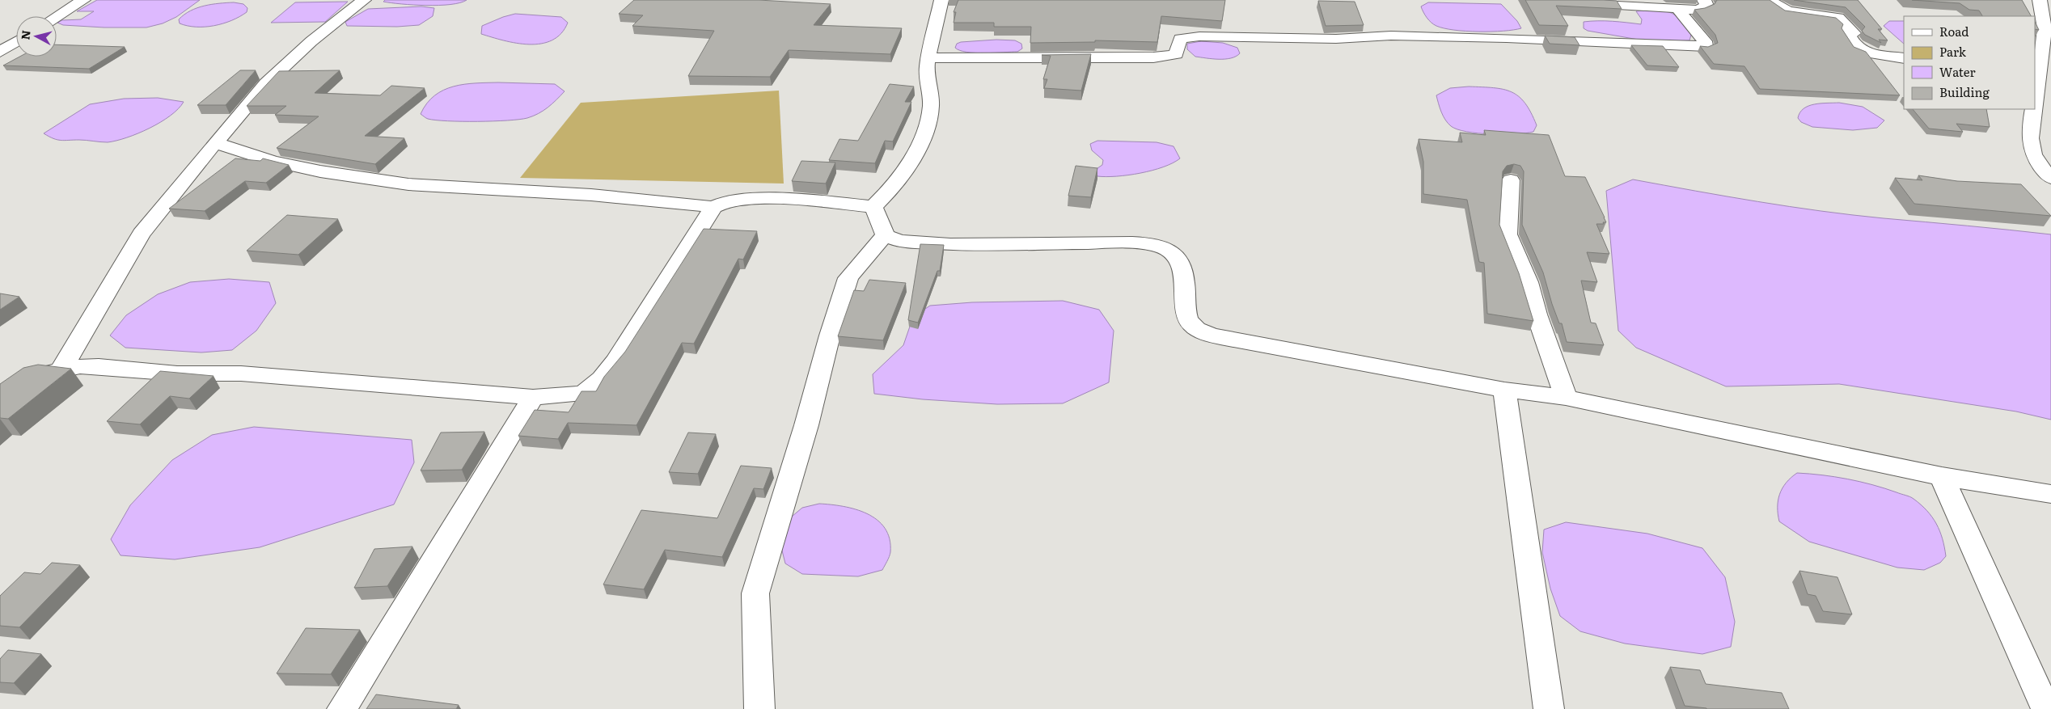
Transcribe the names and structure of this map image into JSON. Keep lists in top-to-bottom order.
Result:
{
  "legend": [
    "Road",
    "Park",
    "Water",
    "Building"
  ],
  "north": "left"
}
